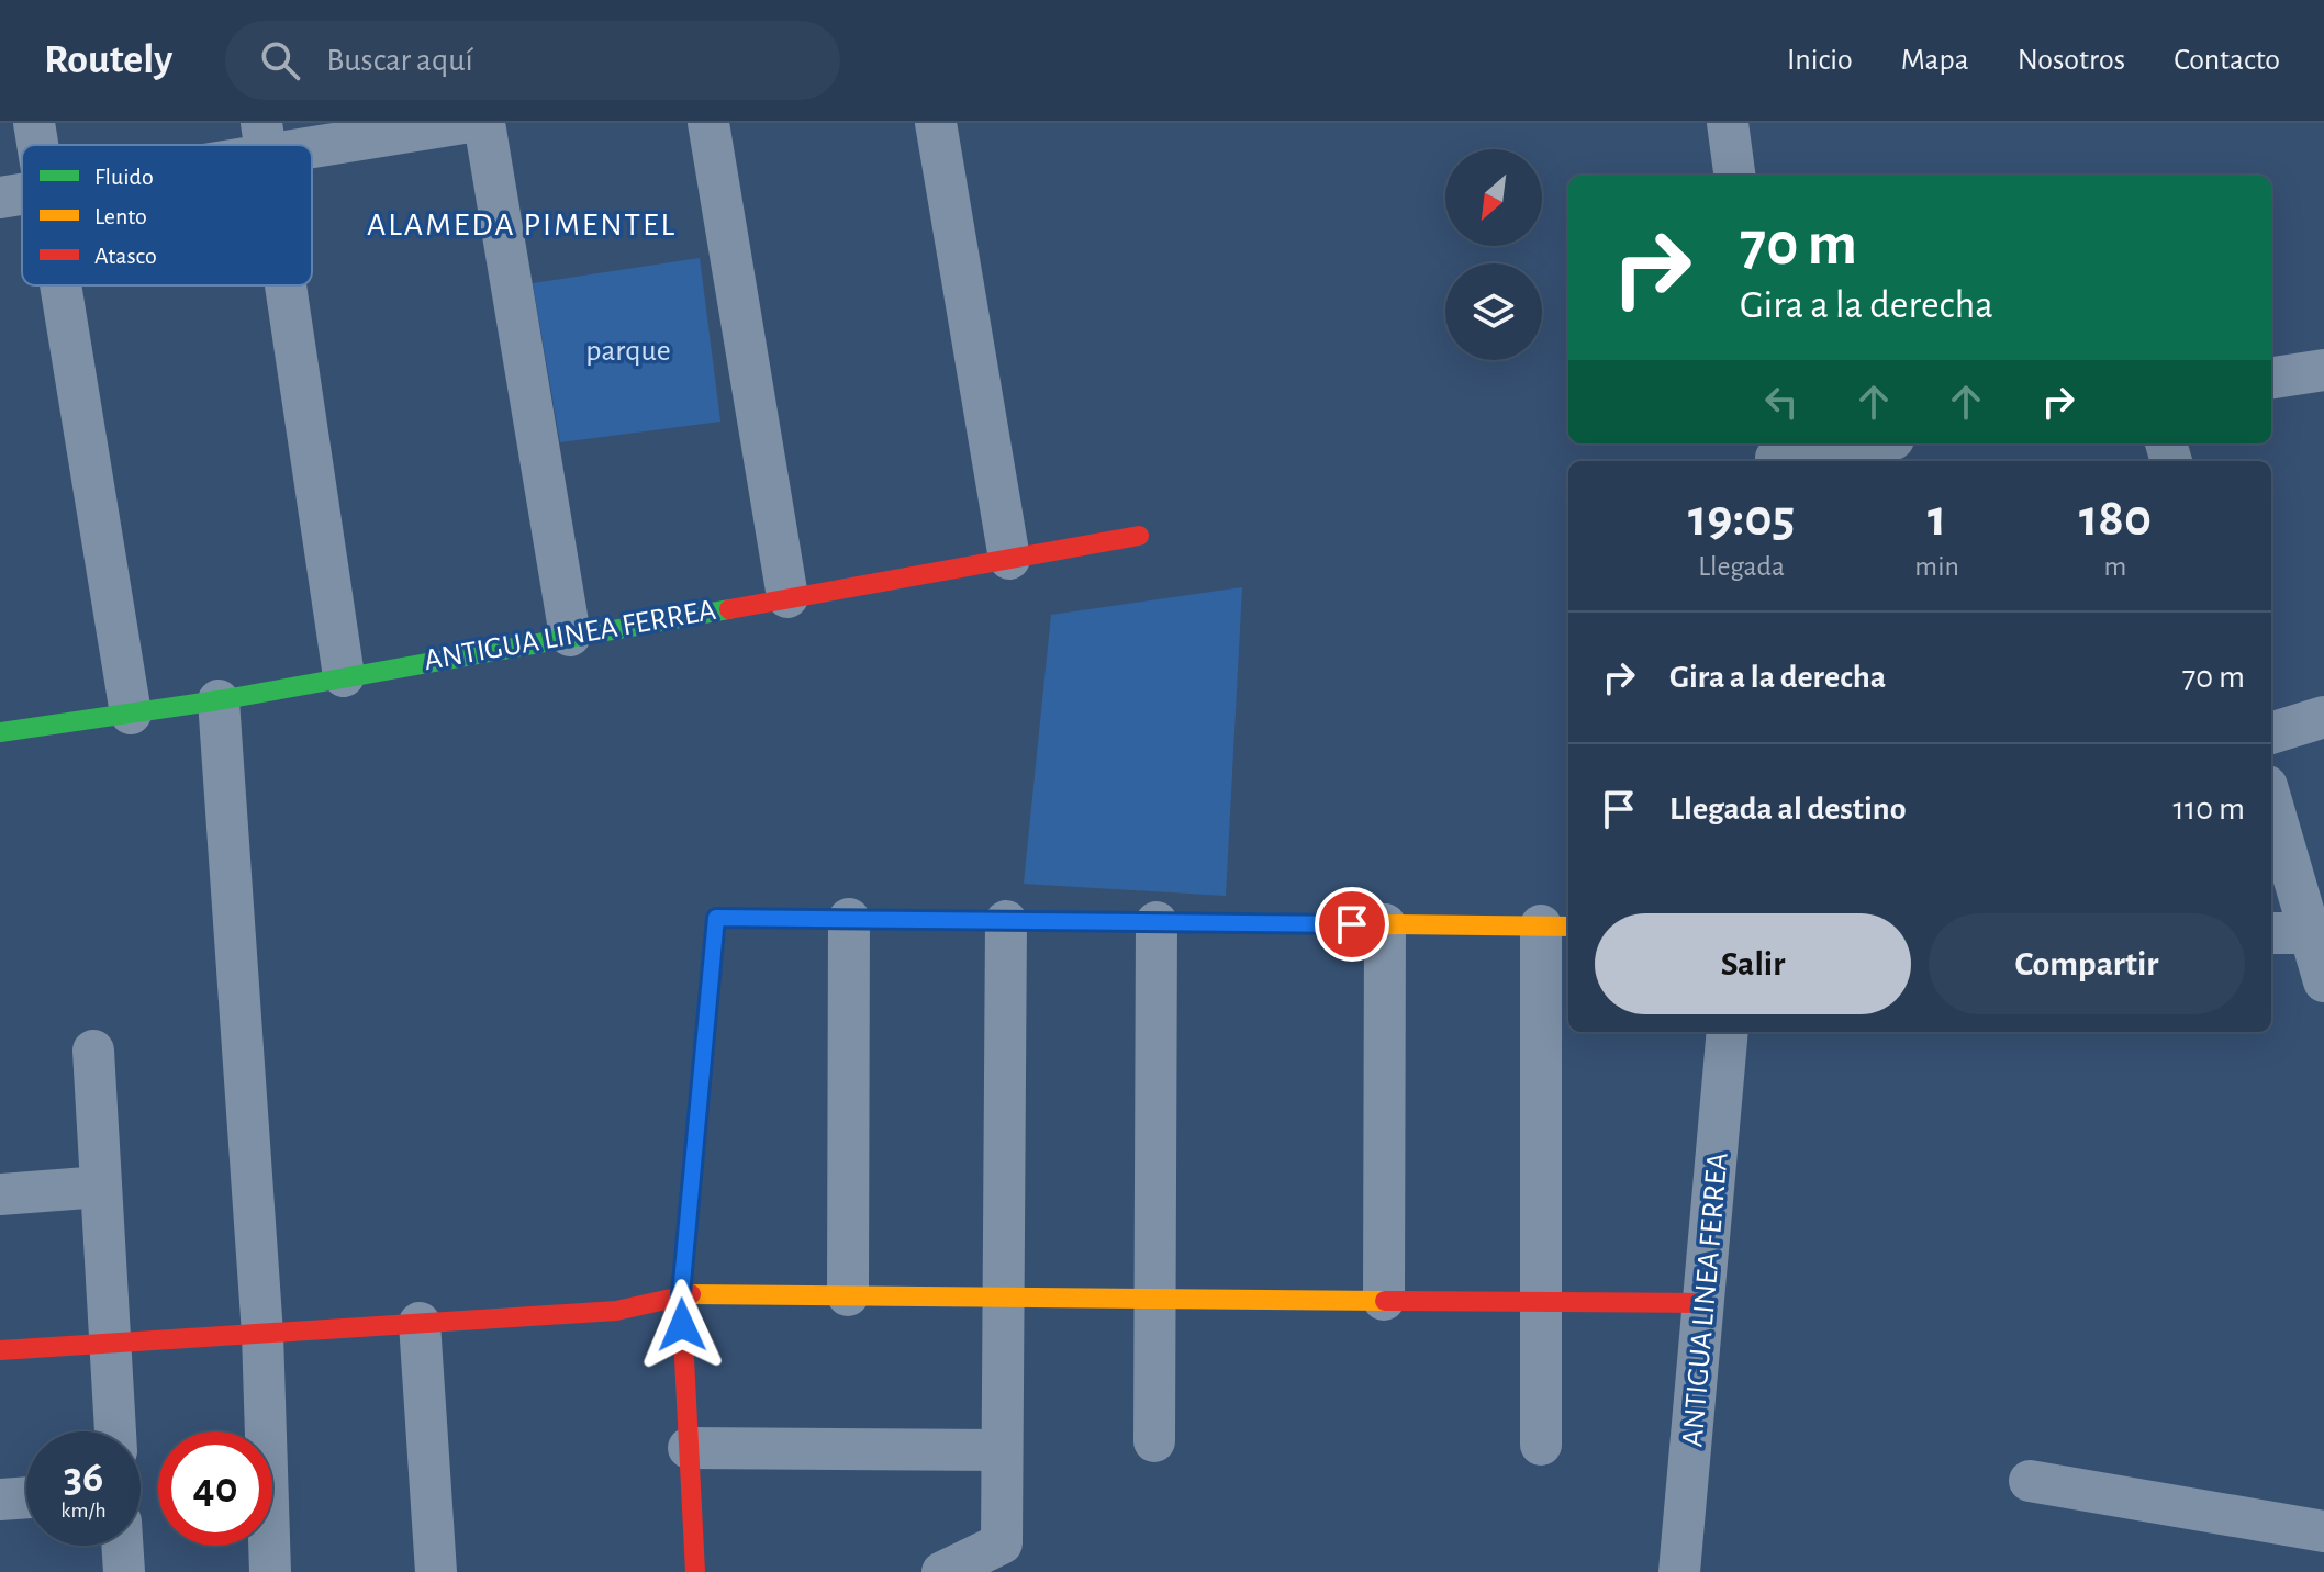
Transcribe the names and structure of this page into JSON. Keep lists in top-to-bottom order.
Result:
{
  "streets": {
    "street": ["ANTIGUA LINEA FERREA"]
  },
  "districts": ["ALAMEDA PIMENTEL"],
  "parks": ["parque"],
  "legend": ["Fluido", "Lento", "Atasco"],
  "north": "bottom left",
  "page": {
    "header": "Routely",
    "search": "Buscar aquí",
    "nav": [
      "Inicio",
      "Mapa",
      "Nosotros",
      "Contacto"
    ],
    "turn": ["70 m", "Gira a la derecha"],
    "eta": [
      "19:05",
      "Llegada",
      "1",
      "min",
      "180",
      "m"
    ],
    "list": [
      {
        "name": "Gira a la derecha",
        "value": "70 m"
      },
      {
        "name": "Llegada al destino",
        "value": "110 m"
      }
    ],
    "buttons": ["Salir", "Compartir"],
    "speed": "36 km/h",
    "limit": "40"
  }
}
